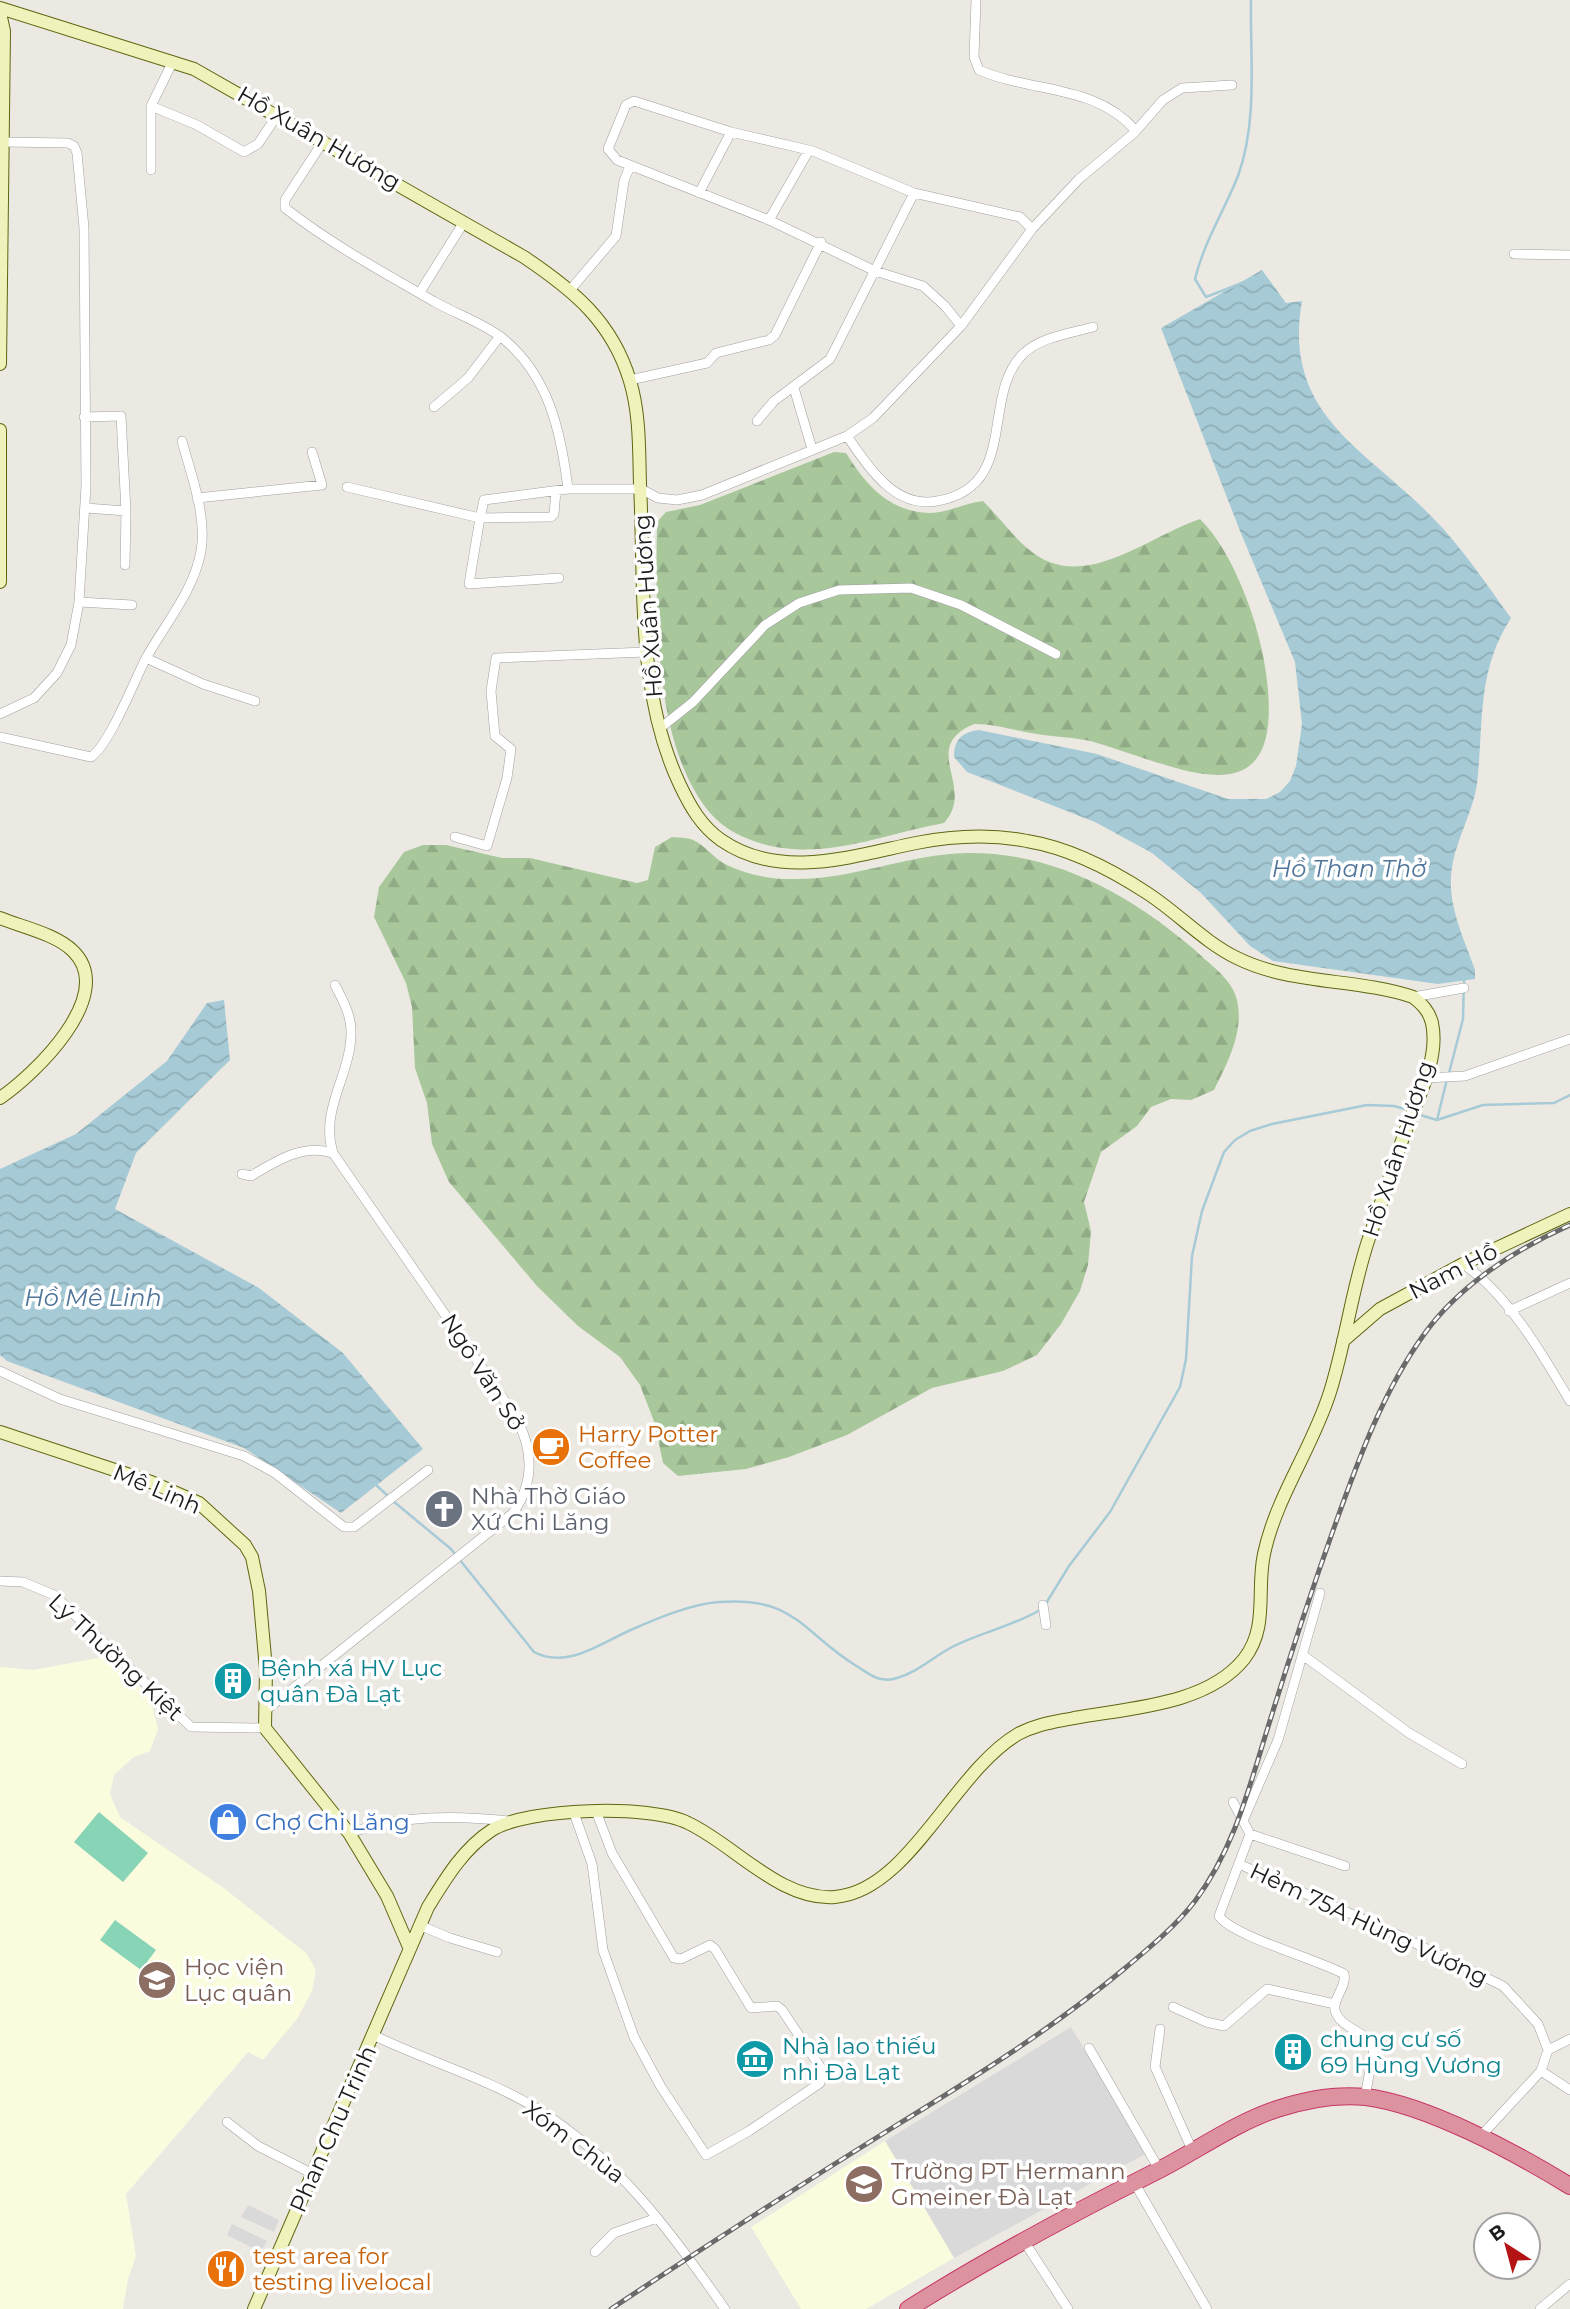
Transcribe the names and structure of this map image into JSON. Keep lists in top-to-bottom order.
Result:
{
  "streets": {
    "main road": [
      "Hồ Xuân Hương",
      "Nam Hồ",
      "Mê Linh",
      "Phan Chu Trinh"
    ],
    "street": [
      "Ngô Văn Sở",
      "Lý Thường Kiệt",
      "Hẻm 75A Hùng Vương",
      "Xóm Chùa"
    ]
  },
  "crossings": [
    ["Hồ Xuân Hương", "Nam Hồ"],
    ["Hồ Xuân Hương", "Phan Chu Trinh"],
    ["Ngô Văn Sở", "Mê Linh"],
    ["Mê Linh", "Lý Thường Kiệt"],
    ["Phan Chu Trinh", "Xóm Chùa"]
  ],
  "water": ["Hồ Than Thở", "Hồ Mê Linh"],
  "places": {
    "cafe": ["Harry Potter Coffee"],
    "church": ["Nhà Thờ Giáo Xứ Chi Lăng"],
    "building": ["Bệnh xá HV Lục quân Đà Lạt", "chung cư số 69 Hùng Vương"],
    "shop": ["Chợ Chi Lăng"],
    "school or university": ["Học viện Lục quân", "Trường PT Hermann Gmeiner Đà Lạt"],
    "museum": ["Nhà lao thiếu nhi Đà Lạt"],
    "restaurant": ["test area for testing livelocal"]
  },
  "north": "top left"
}
